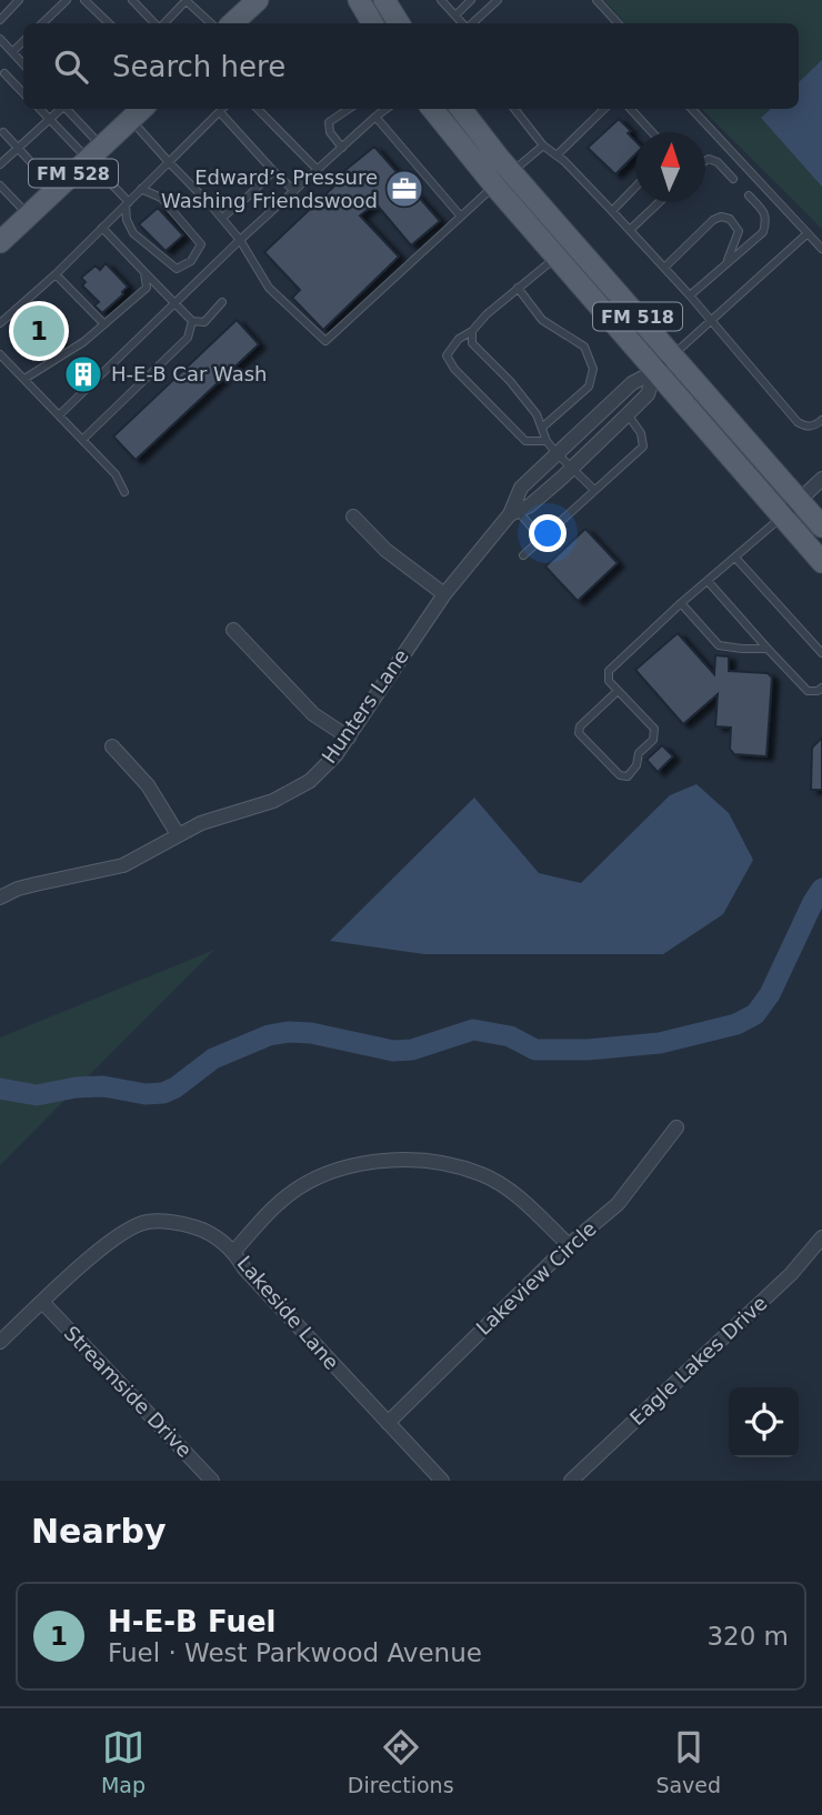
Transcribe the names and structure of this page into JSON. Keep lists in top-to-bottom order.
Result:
{
  "streets": {
    "main road": ["FM 528", "FM 518"],
    "street": [
      "Hunters Lane",
      "Lakeview Circle",
      "Lakeside Lane",
      "Eagle Lakes Drive",
      "Streamside Drive"
    ]
  },
  "crossings": [
    ["FM 518", "Hunters Lane"],
    ["Lakeview Circle", "Lakeside Lane"],
    ["Lakeside Lane", "Streamside Drive"]
  ],
  "places": {
    "office": ["Edward’s Pressure Washing Friendswood"],
    "building": ["H-E-B Car Wash"]
  },
  "north": "top",
  "page": {
    "search": "Search here",
    "pins": "1",
    "heading": "Nearby",
    "list": [
      {
        "mark": "1",
        "name": "H-E-B Fuel",
        "note": "Fuel · West Parkwood Avenue",
        "value": "320 m"
      }
    ],
    "nav": ["Map", "Directions", "Saved"]
  }
}
